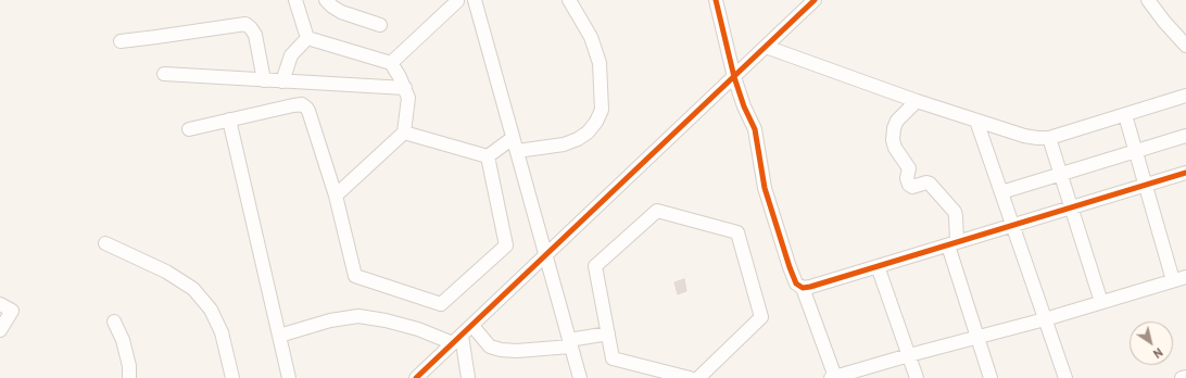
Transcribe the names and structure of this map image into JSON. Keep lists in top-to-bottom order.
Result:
{
  "north": "bottom right"
}
